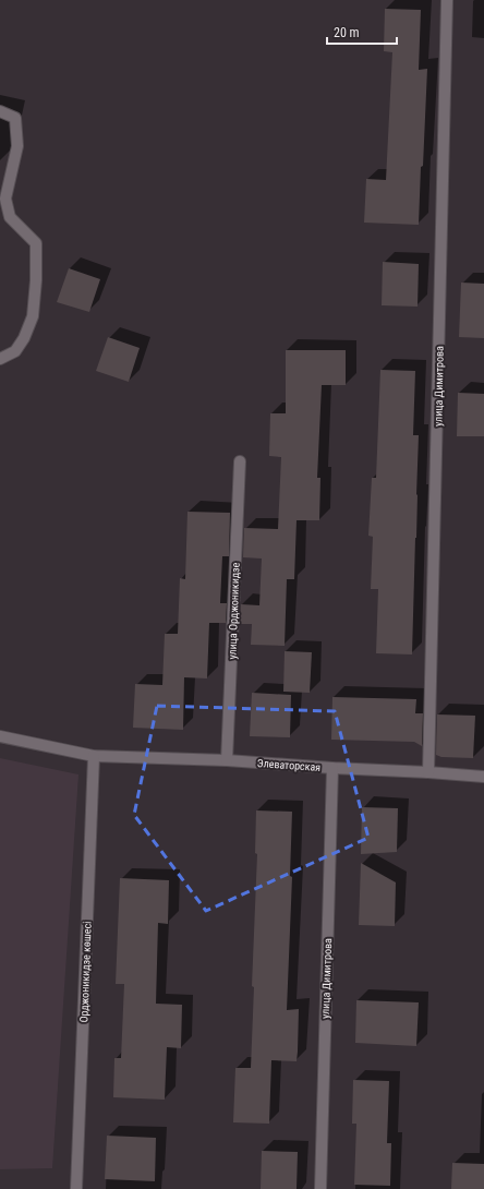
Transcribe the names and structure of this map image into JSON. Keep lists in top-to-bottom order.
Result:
{
  "streets": {
    "street": [
      "улица Димитрова",
      "улица Орджоникидзе",
      "Элеваторская",
      "Орджоникидзе көшесі"
    ]
  },
  "crossings": [
    ["улица Димитрова", "Элеваторская"],
    ["улица Орджоникидзе", "Элеваторская"],
    ["Элеваторская", "Орджоникидзе көшесі"]
  ],
  "scale_bar": "20 m"
}
